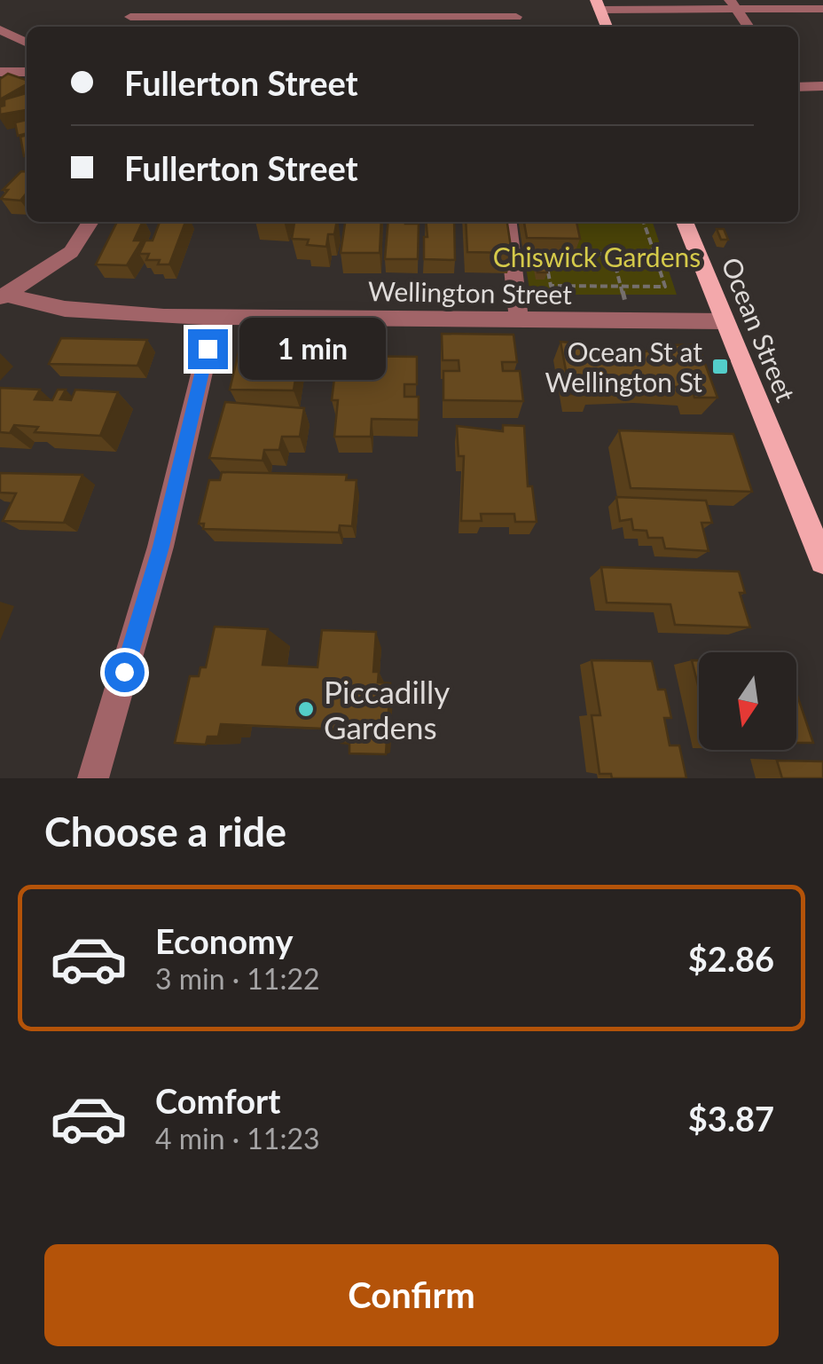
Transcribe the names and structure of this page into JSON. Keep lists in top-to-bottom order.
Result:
{
  "streets": {
    "main road": ["Ocean Street"],
    "street": ["Wellington Street"]
  },
  "crossings": [
    ["Wellington Street", "Ocean Street"]
  ],
  "parks": ["Chiswick Gardens"],
  "places": {
    "transit": ["Ocean St at Wellington St"],
    "other": ["Piccadilly Gardens"]
  },
  "north": "bottom",
  "page": {
    "banner": ["Fullerton Street", "Fullerton Street"],
    "bubble": "1 min",
    "heading": "Choose a ride",
    "list": [
      {
        "name": "Economy",
        "note": "3 min · 11:22",
        "value": "$2.86"
      },
      {
        "name": "Comfort",
        "note": "4 min · 11:23",
        "value": "$3.87"
      }
    ],
    "buttons": "Confirm"
  }
}
